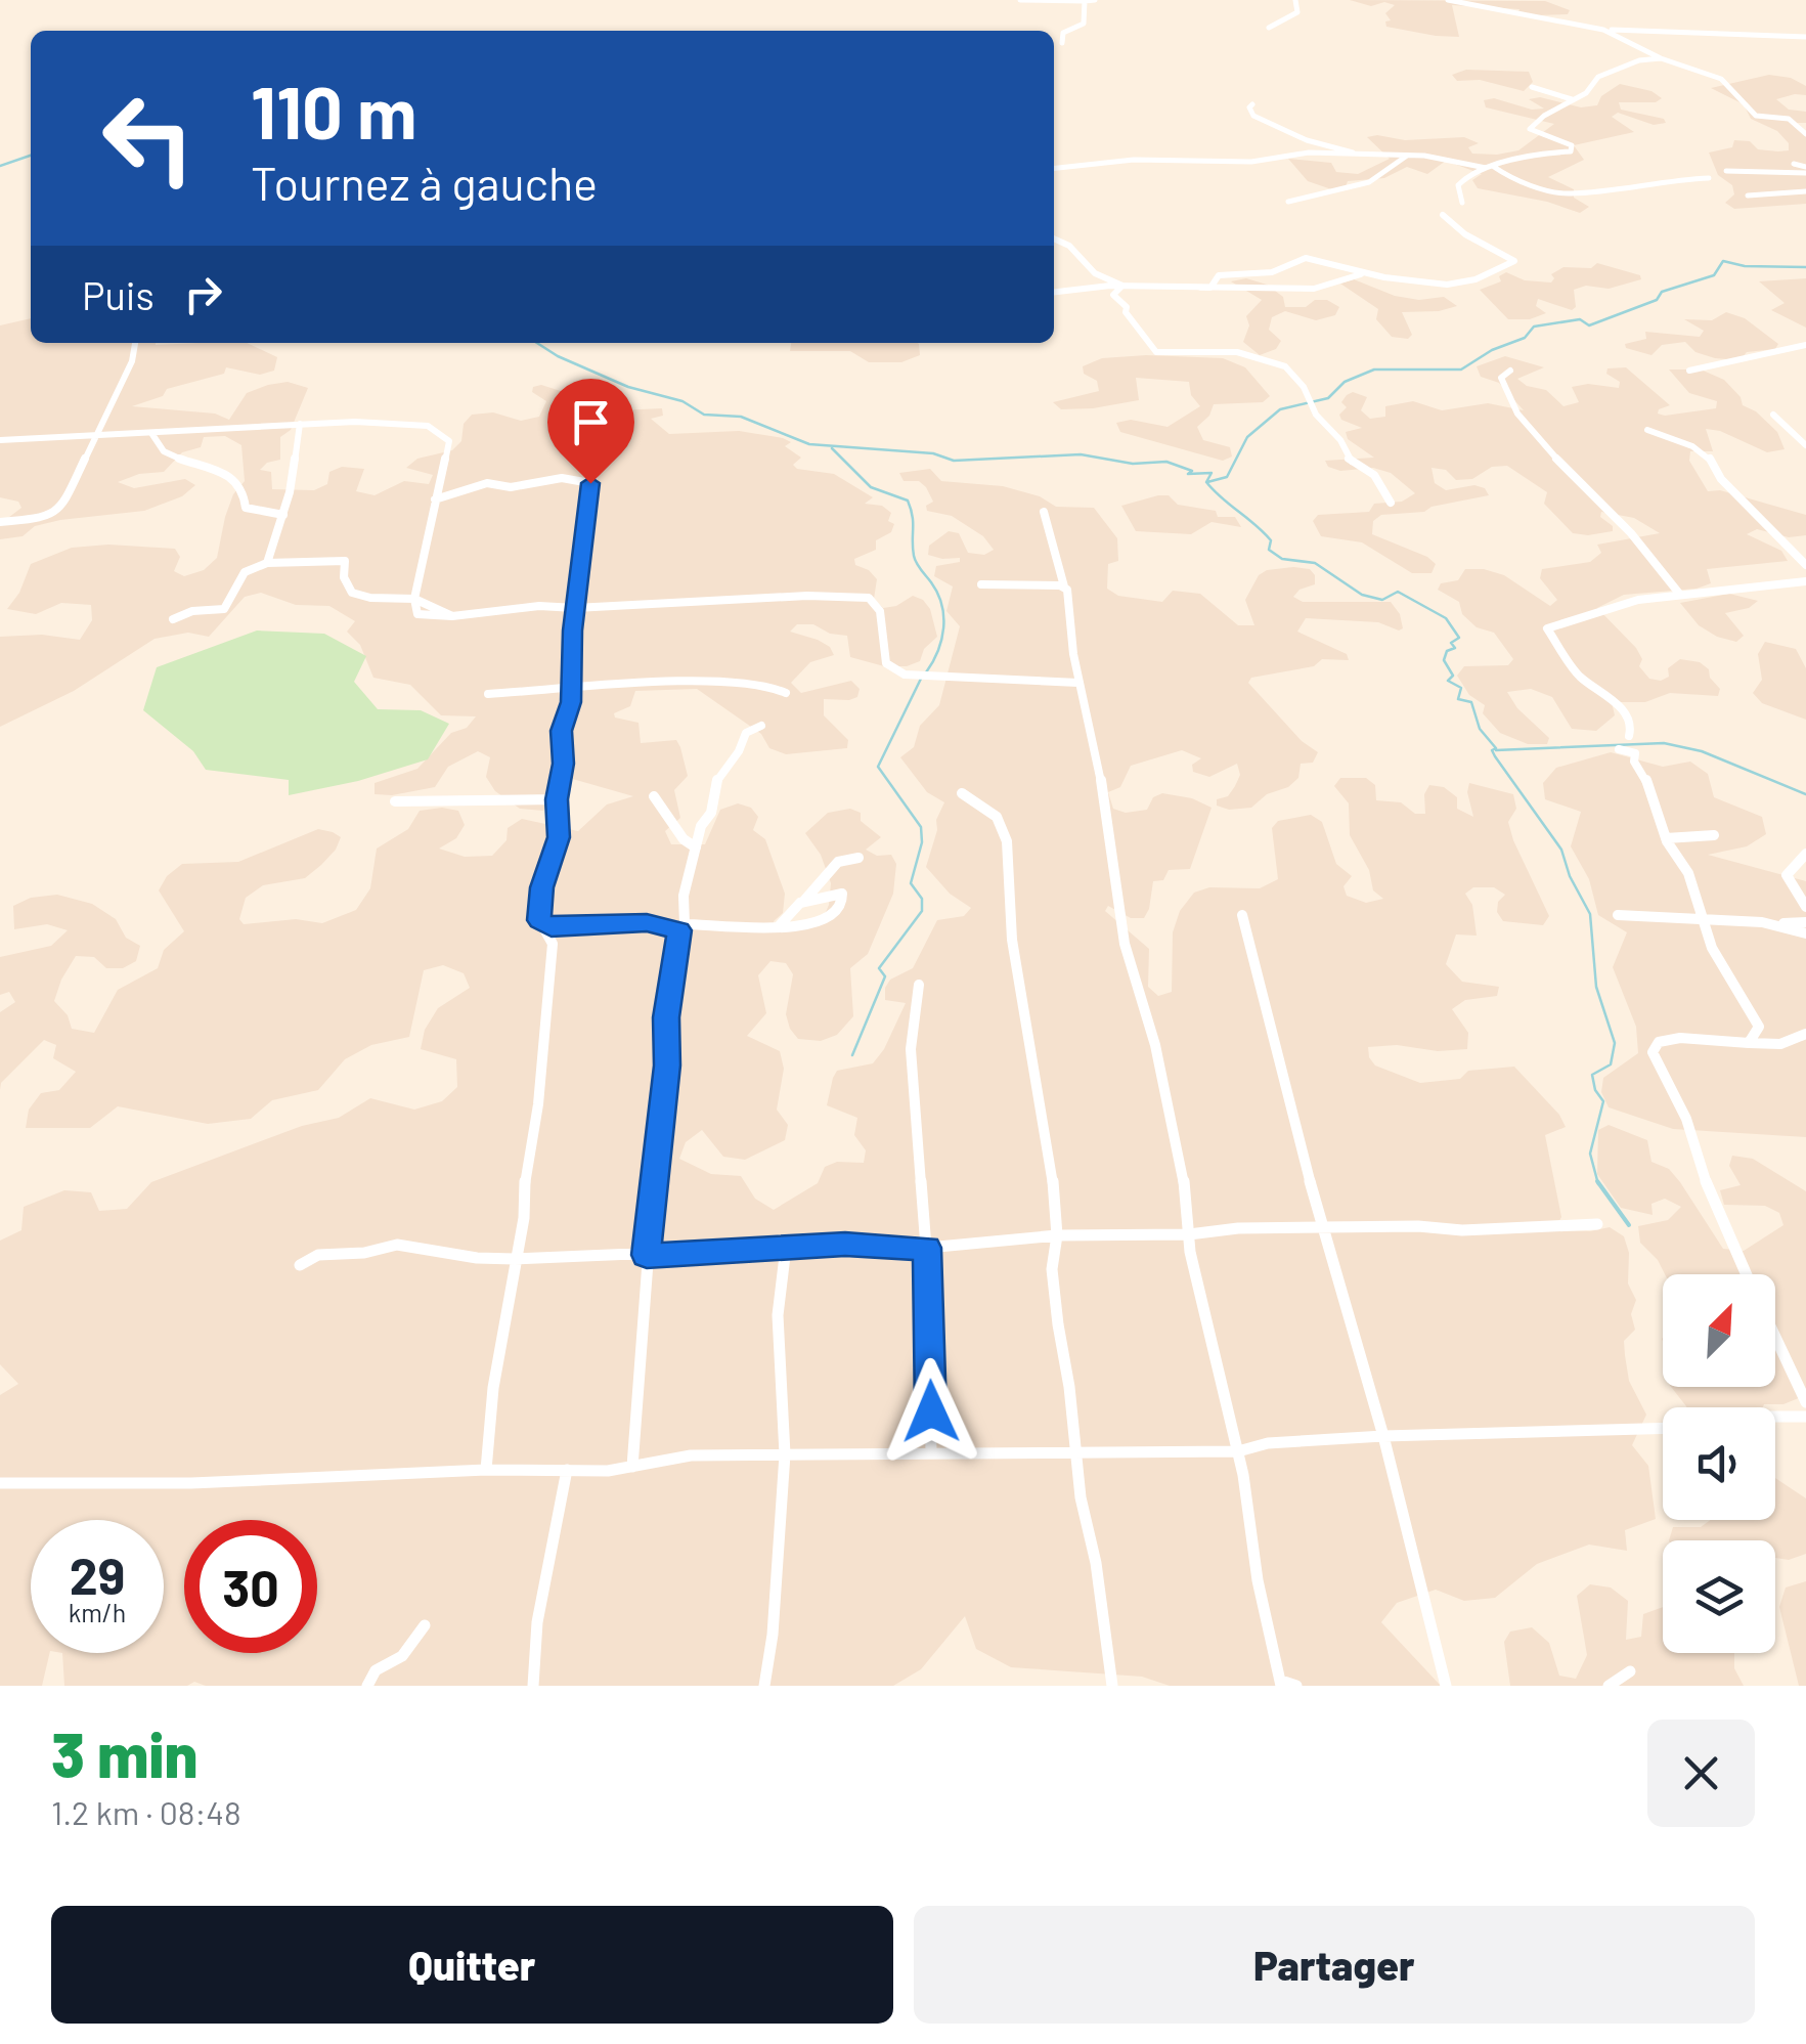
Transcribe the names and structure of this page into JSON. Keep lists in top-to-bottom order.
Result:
{
  "north": "top right",
  "page": {
    "turn": ["110 m", "Tournez à gauche"],
    "then": "Puis",
    "speed": "29 km/h",
    "limit": "30",
    "heading": ["3 min", "1.2 km · 08:48"],
    "buttons": ["Quitter", "Partager"]
  }
}
